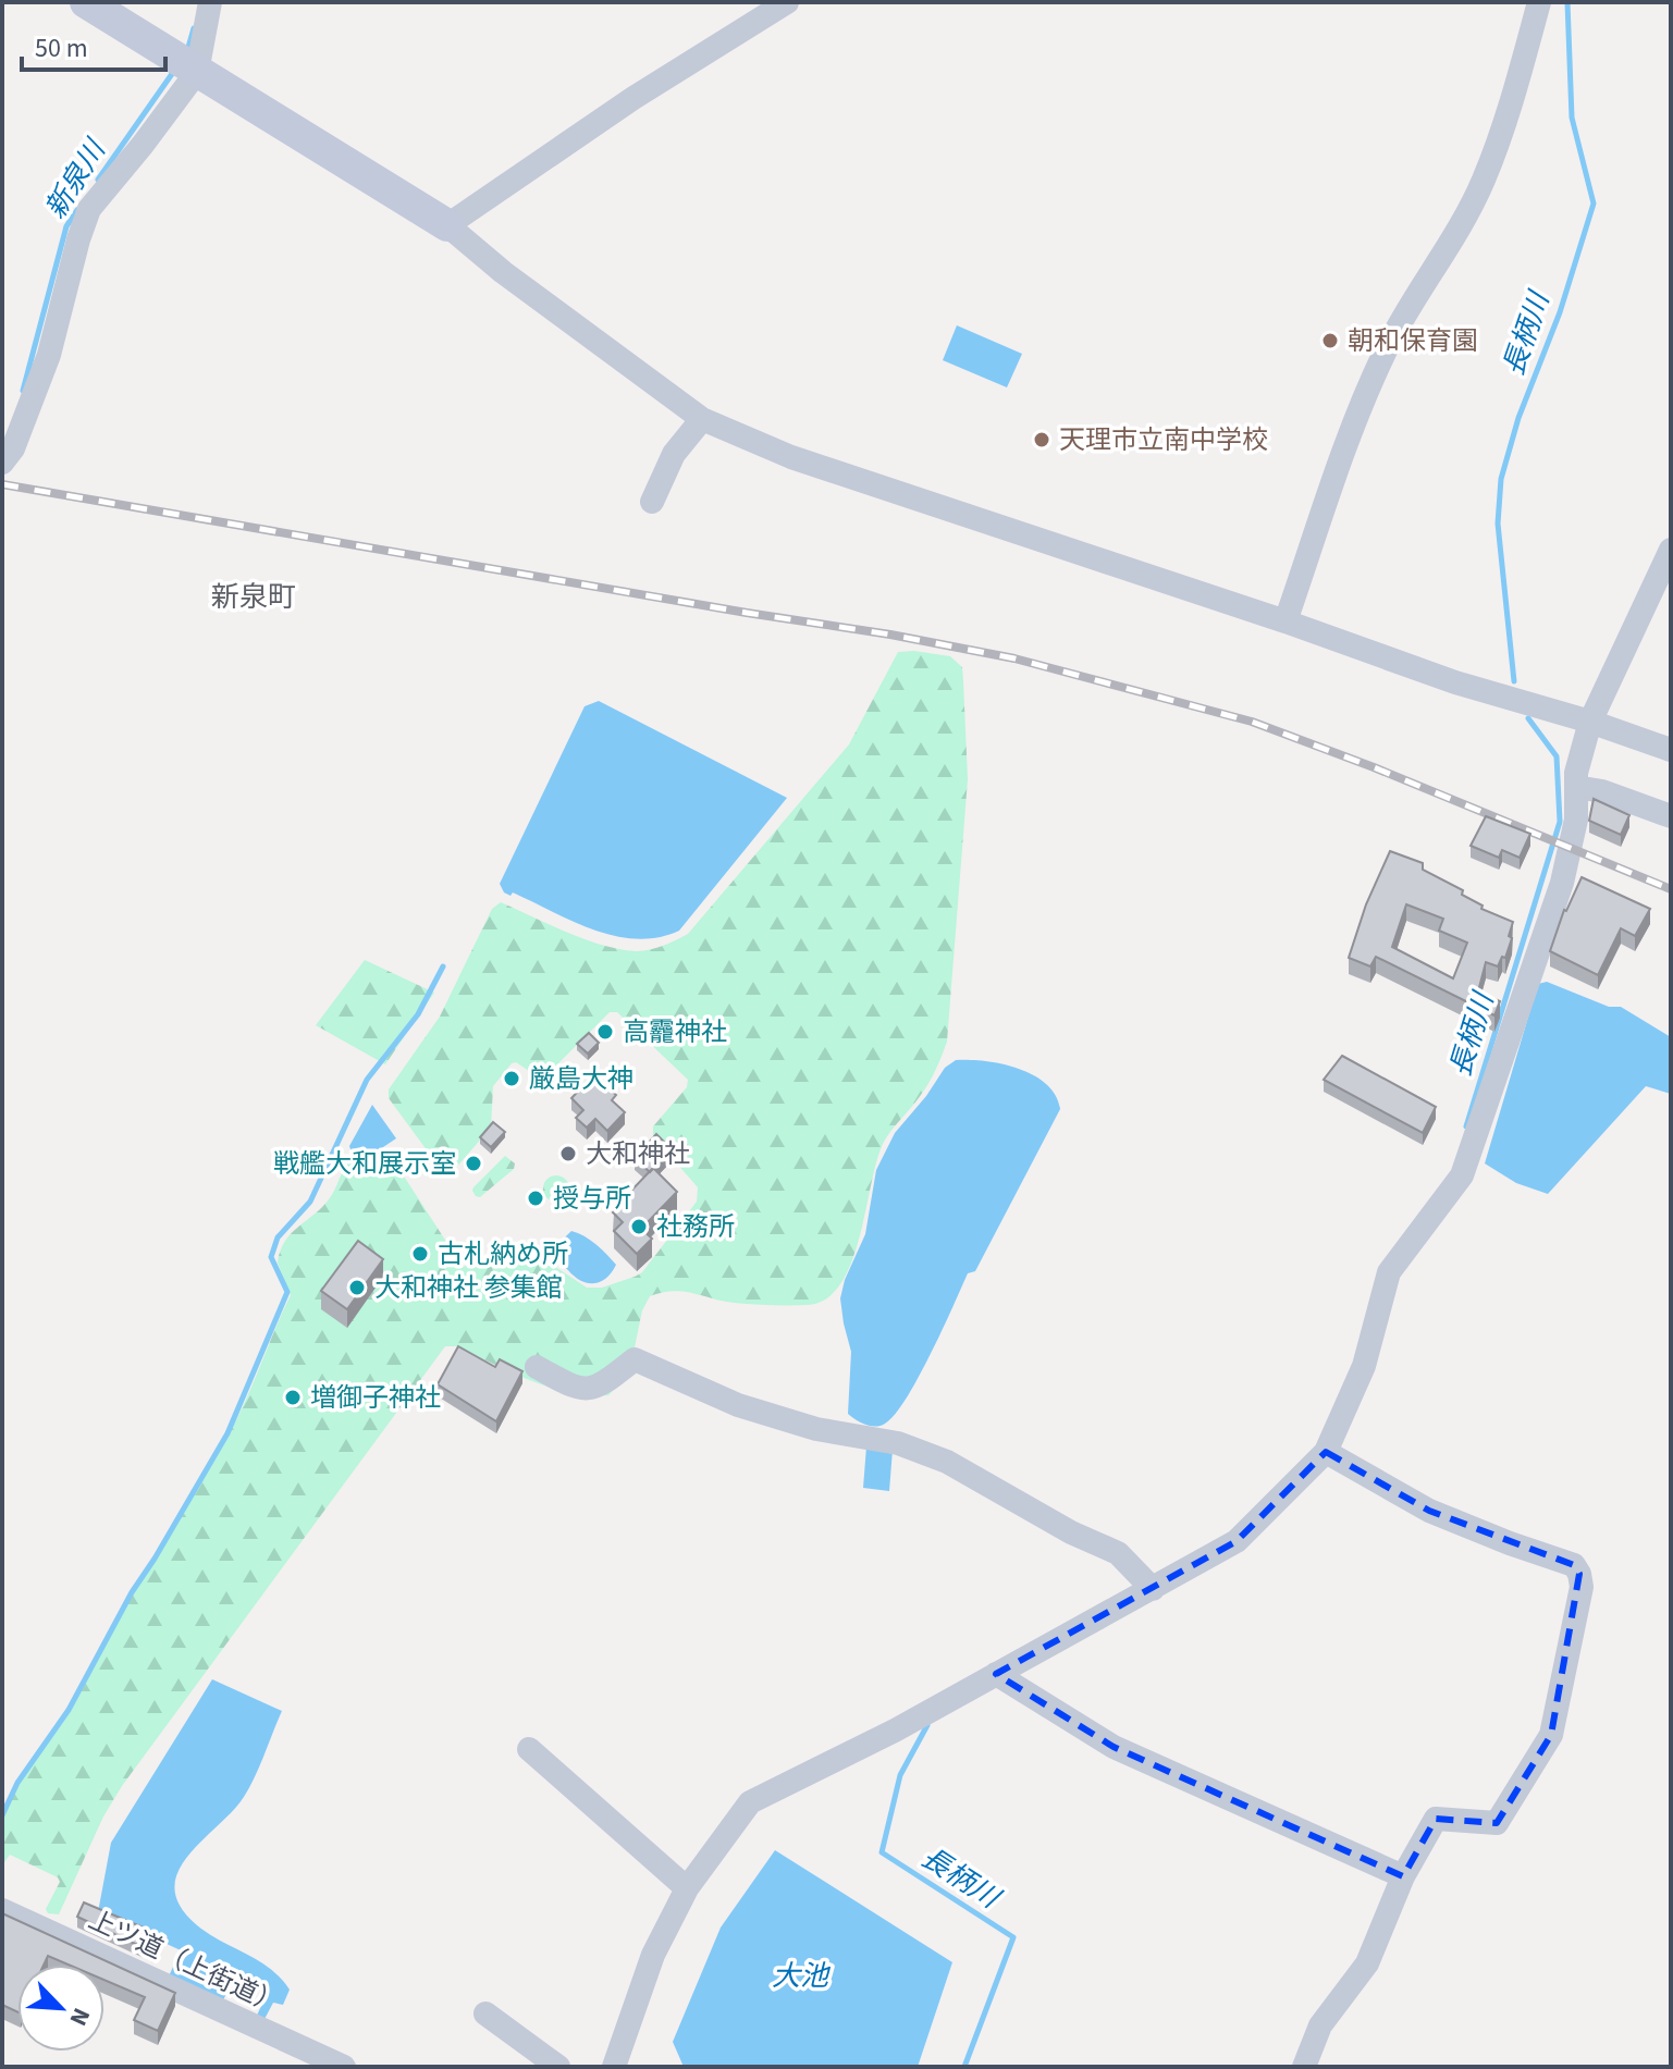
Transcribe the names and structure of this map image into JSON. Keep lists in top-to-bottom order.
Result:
{
  "streets": {
    "street": ["上ツ道（上街道）"]
  },
  "districts": ["新泉町"],
  "water": ["新泉川", "長柄川", "大池"],
  "places": [
    "朝和保育園",
    "天理市立南中学校",
    "高龗神社",
    "厳島大神",
    "大和神社",
    "戦艦大和展示室",
    "授与所",
    "社務所",
    "古札納め所",
    "大和神社 参集館",
    "増御子神社"
  ],
  "scale_bar": "50 m",
  "north": "bottom right"
}
